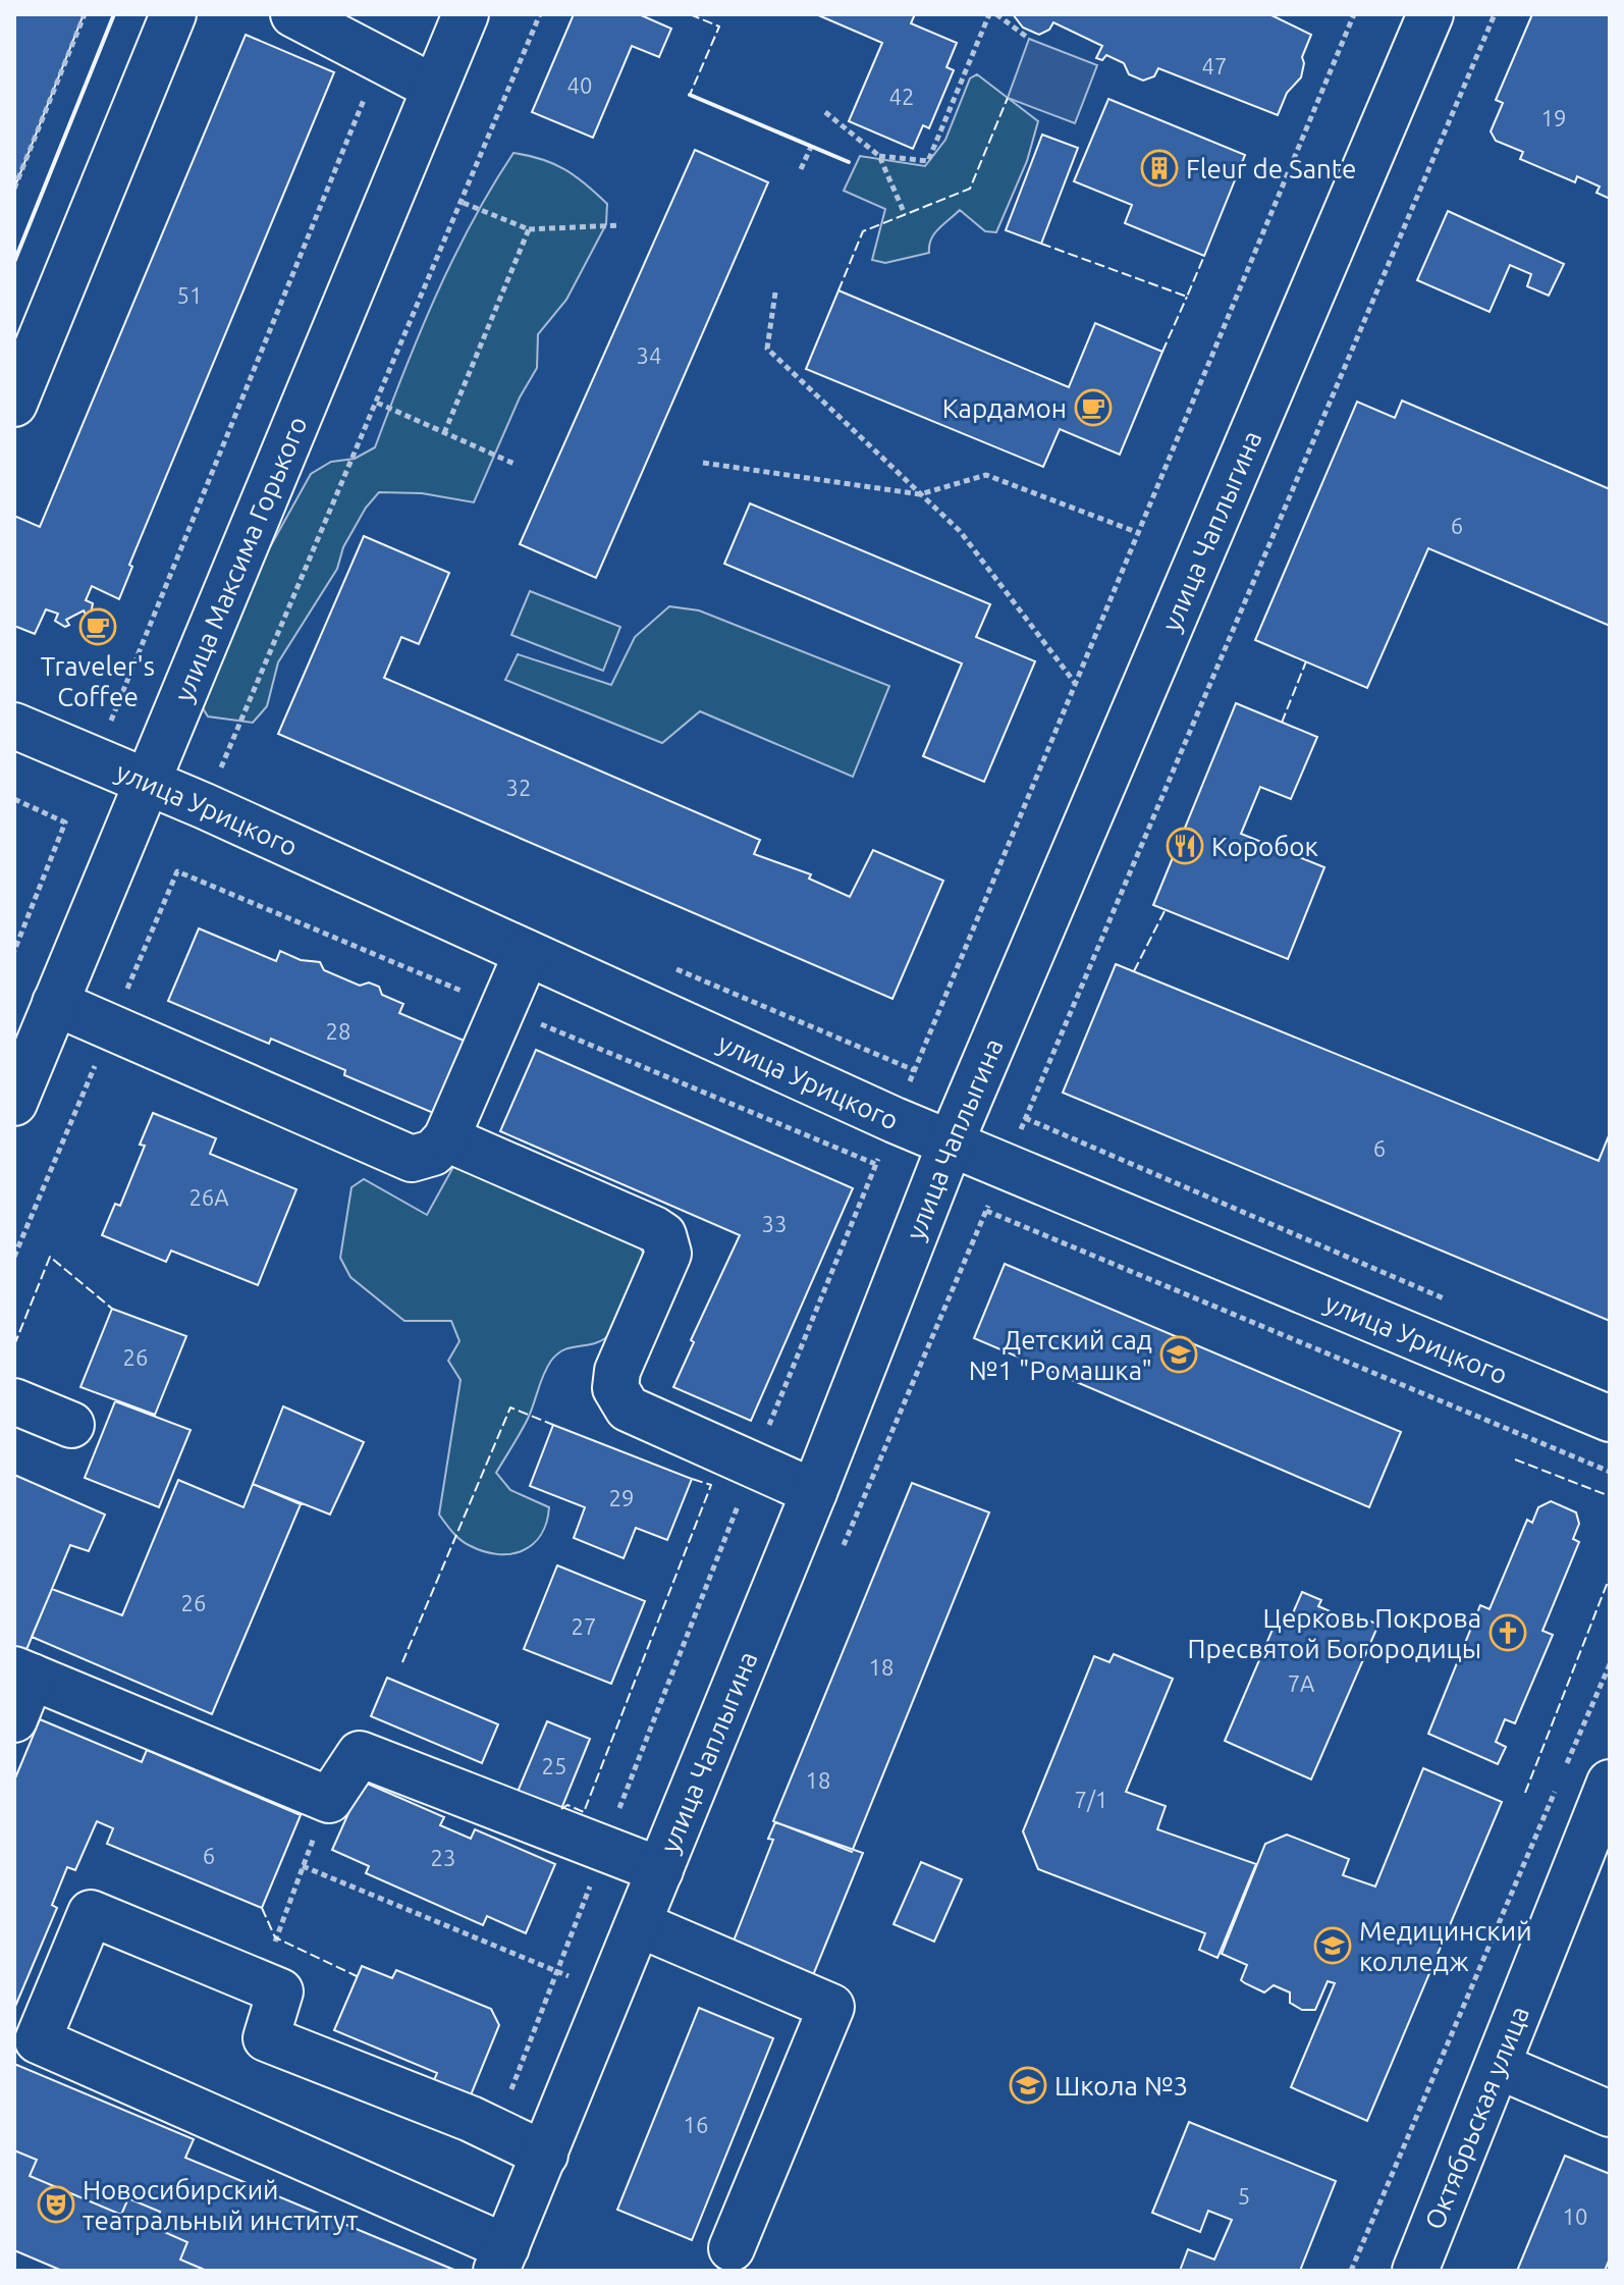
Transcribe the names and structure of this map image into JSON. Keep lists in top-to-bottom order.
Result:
{
  "streets": {
    "street": [
      "улица Чаплыгина",
      "улица Максима Горького",
      "улица Урицкого",
      "Октябрьская улица"
    ]
  },
  "crossings": [
    ["улица Чаплыгина", "улица Урицкого"],
    ["улица Максима Горького", "улица Урицкого"]
  ],
  "places": {
    "building": ["Fleur de Sante"],
    "cafe": ["Кардамон", "Traveler's Coffee"],
    "restaurant": ["Коробок"],
    "school or university": ["Детский сад №1 \"Ромашка\"", "Медицинский колледж", "Школа №3"],
    "church": ["Церковь Покрова Пресвятой Богородицы"],
    "theatre": ["Новосибирский театральный институт"]
  },
  "house_numbers": [
    "47",
    "40",
    "42",
    "19",
    "51",
    "34",
    "6",
    "32",
    "28",
    "6",
    "26А",
    "33",
    "26",
    "29",
    "26",
    "27",
    "18",
    "7А",
    "25",
    "18",
    "7/1",
    "6",
    "23",
    "16",
    "5",
    "10"
  ]
}
